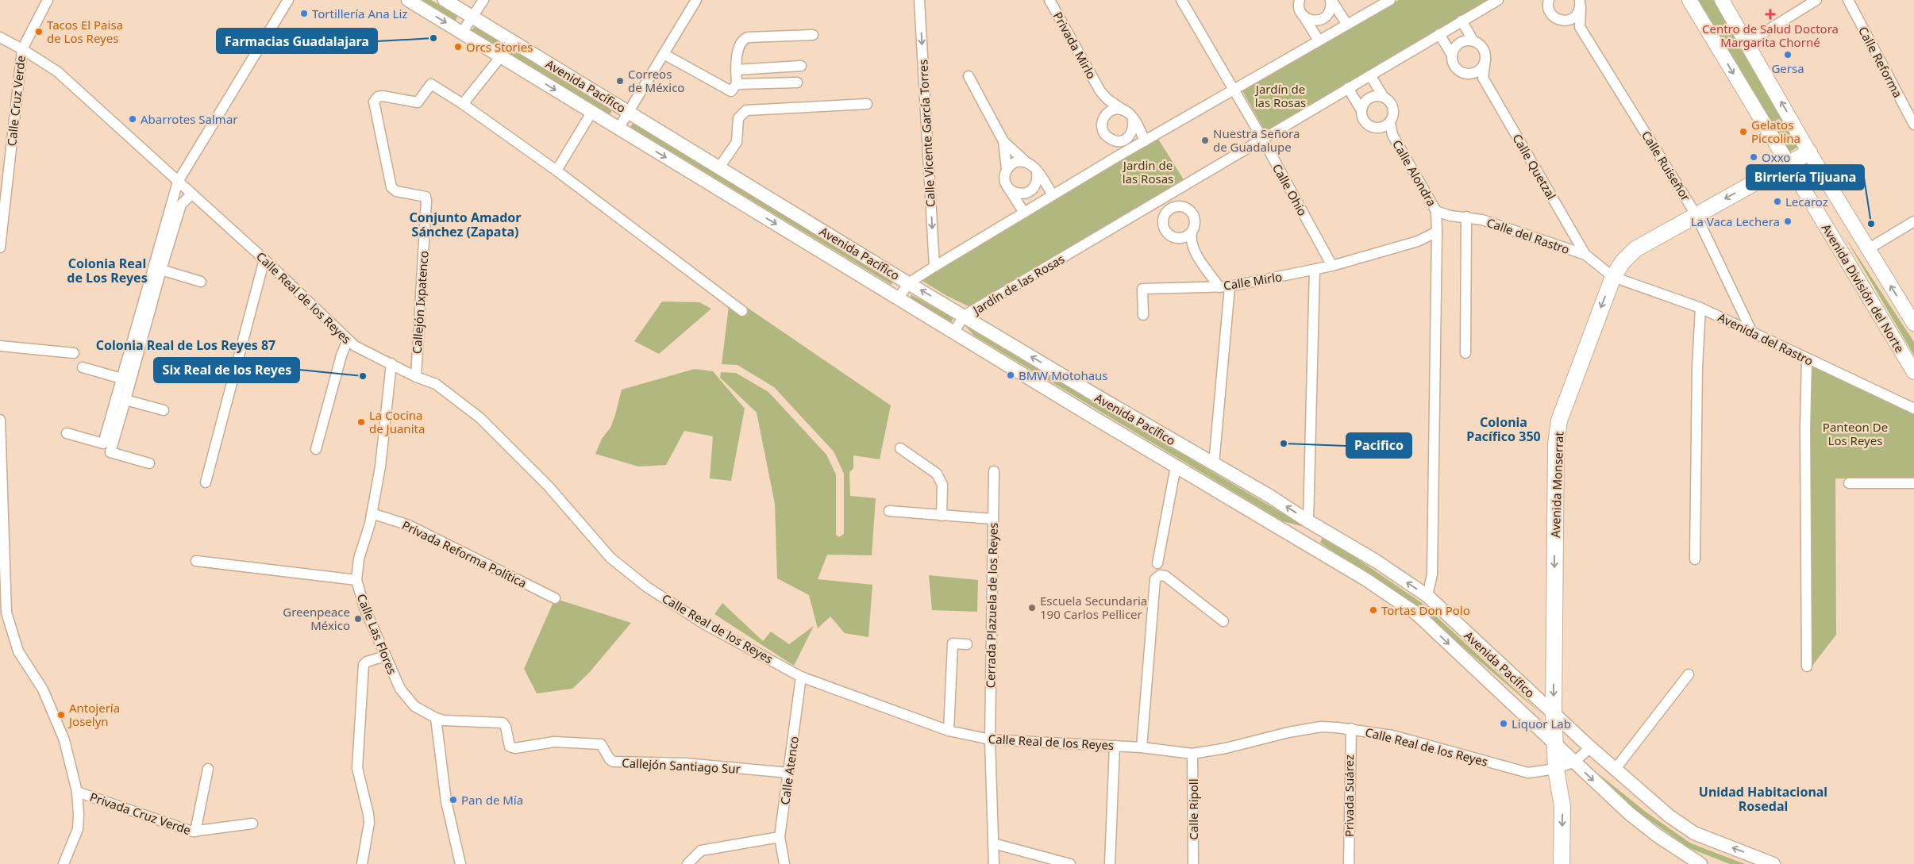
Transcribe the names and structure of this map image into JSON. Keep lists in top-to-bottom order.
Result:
{
  "streets": {
    "main road": ["Avenida División del Norte", "Avenida Monserrat"],
    "street": [
      "Privada Mirlo",
      "Calle Reforma",
      "Avenida Pacífico",
      "Calle Cruz Verde",
      "Calle Vicente García Torres",
      "Calle Ruiseñor",
      "Calle Quetzal",
      "Calle Alondra",
      "Calle Ohio",
      "Calle del Rastro",
      "Calle Mirlo",
      "Jardín de las Rosas",
      "Calle Real de los Reyes",
      "Callejón Ixpatenco",
      "Avenida del Rastro",
      "Privada Reforma Política",
      "Cerrada Plazuela de los Reyes",
      "Calle Las Flores",
      "Callejón Santiago Sur",
      "Calle Atenco",
      "Privada Suárez",
      "Calle Ripoll",
      "Privada Cruz Verde"
    ]
  },
  "crossings": [
    ["Avenida Pacífico", "Jardín de las Rosas"],
    ["Avenida Pacífico", "Calle Real de los Reyes"],
    ["Avenida Pacífico", "Avenida Monserrat"],
    ["Calle Cruz Verde", "Calle Real de los Reyes"],
    ["Calle Ruiseñor", "Avenida del Rastro"],
    ["Calle Ruiseñor", "Avenida Monserrat"],
    ["Calle Quetzal", "Calle del Rastro"],
    ["Calle Alondra", "Calle del Rastro"],
    ["Calle Ohio", "Calle Mirlo"],
    ["Calle Ohio", "Jardín de las Rosas"],
    ["Calle del Rastro", "Avenida del Rastro"],
    ["Calle del Rastro", "Avenida Monserrat"],
    ["Avenida División del Norte", "Avenida Monserrat"],
    ["Calle Real de los Reyes", "Callejón Ixpatenco"],
    ["Calle Real de los Reyes", "Avenida Monserrat"],
    ["Calle Real de los Reyes", "Cerrada Plazuela de los Reyes"],
    ["Calle Real de los Reyes", "Calle Las Flores"],
    ["Calle Real de los Reyes", "Calle Atenco"],
    ["Calle Real de los Reyes", "Privada Suárez"],
    ["Calle Real de los Reyes", "Calle Ripoll"],
    ["Avenida del Rastro", "Avenida Monserrat"],
    ["Privada Reforma Política", "Calle Las Flores"],
    ["Calle Las Flores", "Callejón Santiago Sur"],
    ["Callejón Santiago Sur", "Calle Atenco"]
  ],
  "one_way": ["Avenida Monserrat"],
  "districts": [
    "Conjunto Amador Sánchez (Zapata)",
    "Colonia Real de Los Reyes",
    "Colonia Real de Los Reyes 87",
    "Colonia Pacífico 350",
    "Unidad Habitacional Rosedal"
  ],
  "parks": ["Jardín de las Rosas", "Jardin de las Rosas", "Panteon De Los Reyes"],
  "places": {
    "other": [
      "Tortillería Ana Liz",
      "Tacos El Paisa de Los Reyes",
      "Farmacias Guadalajara",
      "Orcs Stories",
      "Gersa",
      "Correos de México",
      "Abarrotes Salmar",
      "Gelatos Piccolina",
      "Nuestra Señora de Guadalupe",
      "Oxxo",
      "Lecaroz",
      "La Vaca Lechera",
      "Birriería Tijuana",
      "BMW Motohaus",
      "Six Real de los Reyes",
      "La Cocina de Juanita",
      "Pacifico",
      "Escuela Secundaria 190 Carlos Pellicer",
      "Tortas Don Polo",
      "Greenpeace México",
      "Antojería Joselyn",
      "Liquor Lab",
      "Pan de Mía"
    ],
    "health": ["Centro de Salud Doctora Margarita Chorné"]
  }
}
